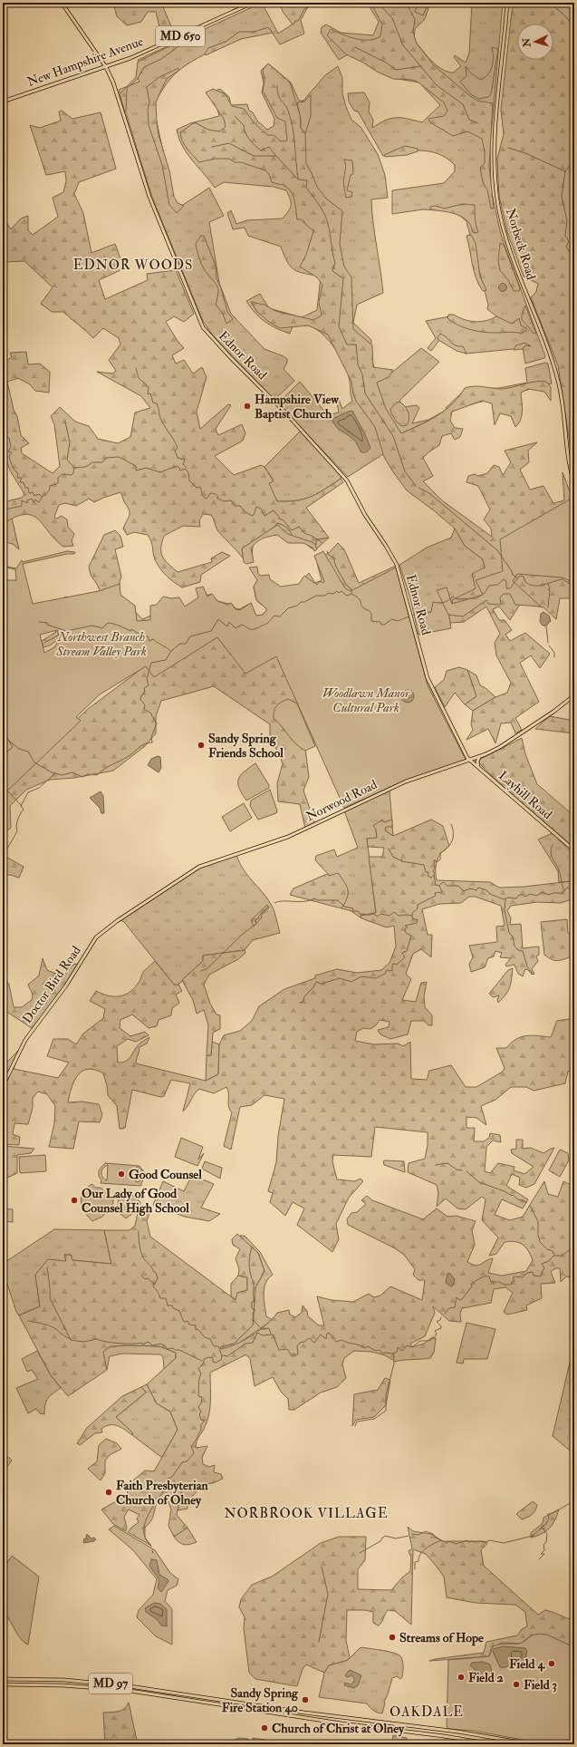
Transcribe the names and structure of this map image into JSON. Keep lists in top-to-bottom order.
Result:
{
  "streets": {
    "main road": [
      "MD 650",
      "New Hampshire Avenue",
      "Norbeck Road",
      "Ednor Road",
      "Layhill Road",
      "Norwood Road",
      "Doctor Bird Road",
      "MD 97"
    ]
  },
  "crossings": [
    ["New Hampshire Avenue", "Ednor Road"],
    ["Ednor Road", "Layhill Road"],
    ["Ednor Road", "Norwood Road"],
    ["Layhill Road", "Norwood Road"],
    ["Norwood Road", "Doctor Bird Road"]
  ],
  "districts": ["EDNOR WOODS", "NORBROOK VILLAGE", "OAKDALE"],
  "parks": ["Northwest Branch Stream Valley Park", "Woodlawn Manor Cultural Park"],
  "places": [
    "Hampshire View Baptist Church",
    "Sandy Spring Friends School",
    "Good Counsel",
    "Our Lady of Good Counsel High School",
    "Faith Presbyterian Church of Olney",
    "Streams of Hope",
    "Field 4",
    "Field 2",
    "Field 3",
    "Sandy Spring Fire Station 40",
    "Church of Christ at Olney"
  ],
  "north": "left"
}
